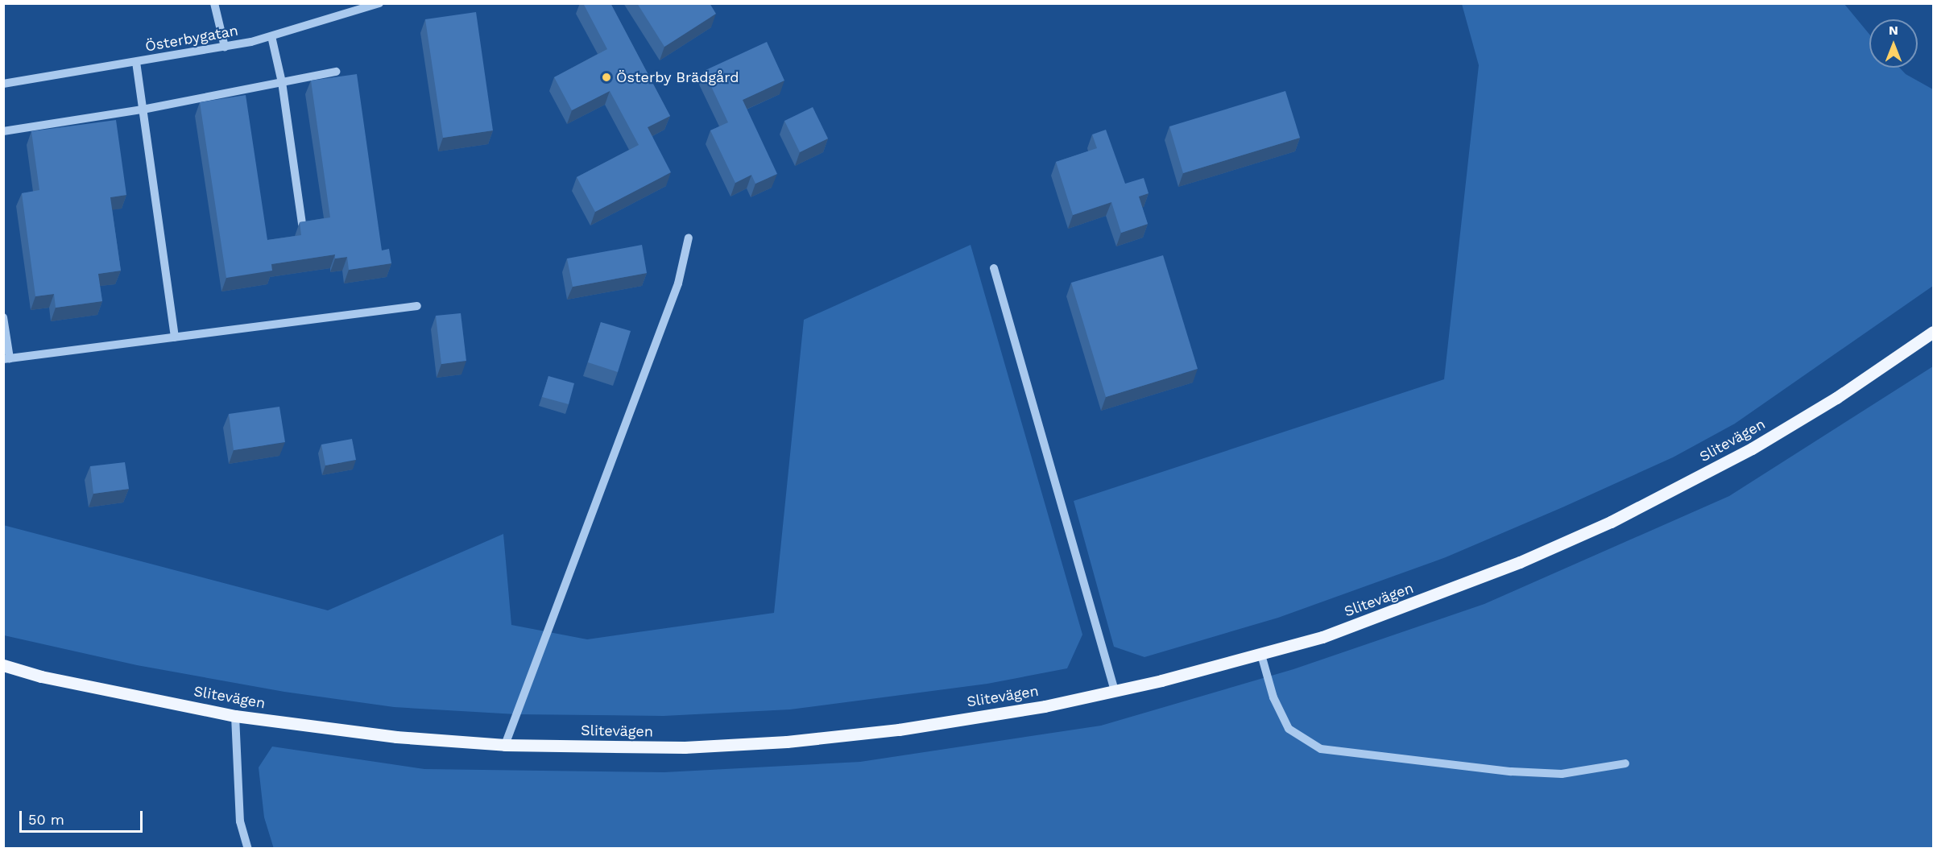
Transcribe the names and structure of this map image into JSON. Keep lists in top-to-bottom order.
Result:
{
  "streets": {
    "main road": ["Slitevägen"],
    "street": ["Österbygatan"]
  },
  "places": ["Österby Brädgård"],
  "scale_bar": "50 m",
  "north": "top"
}
